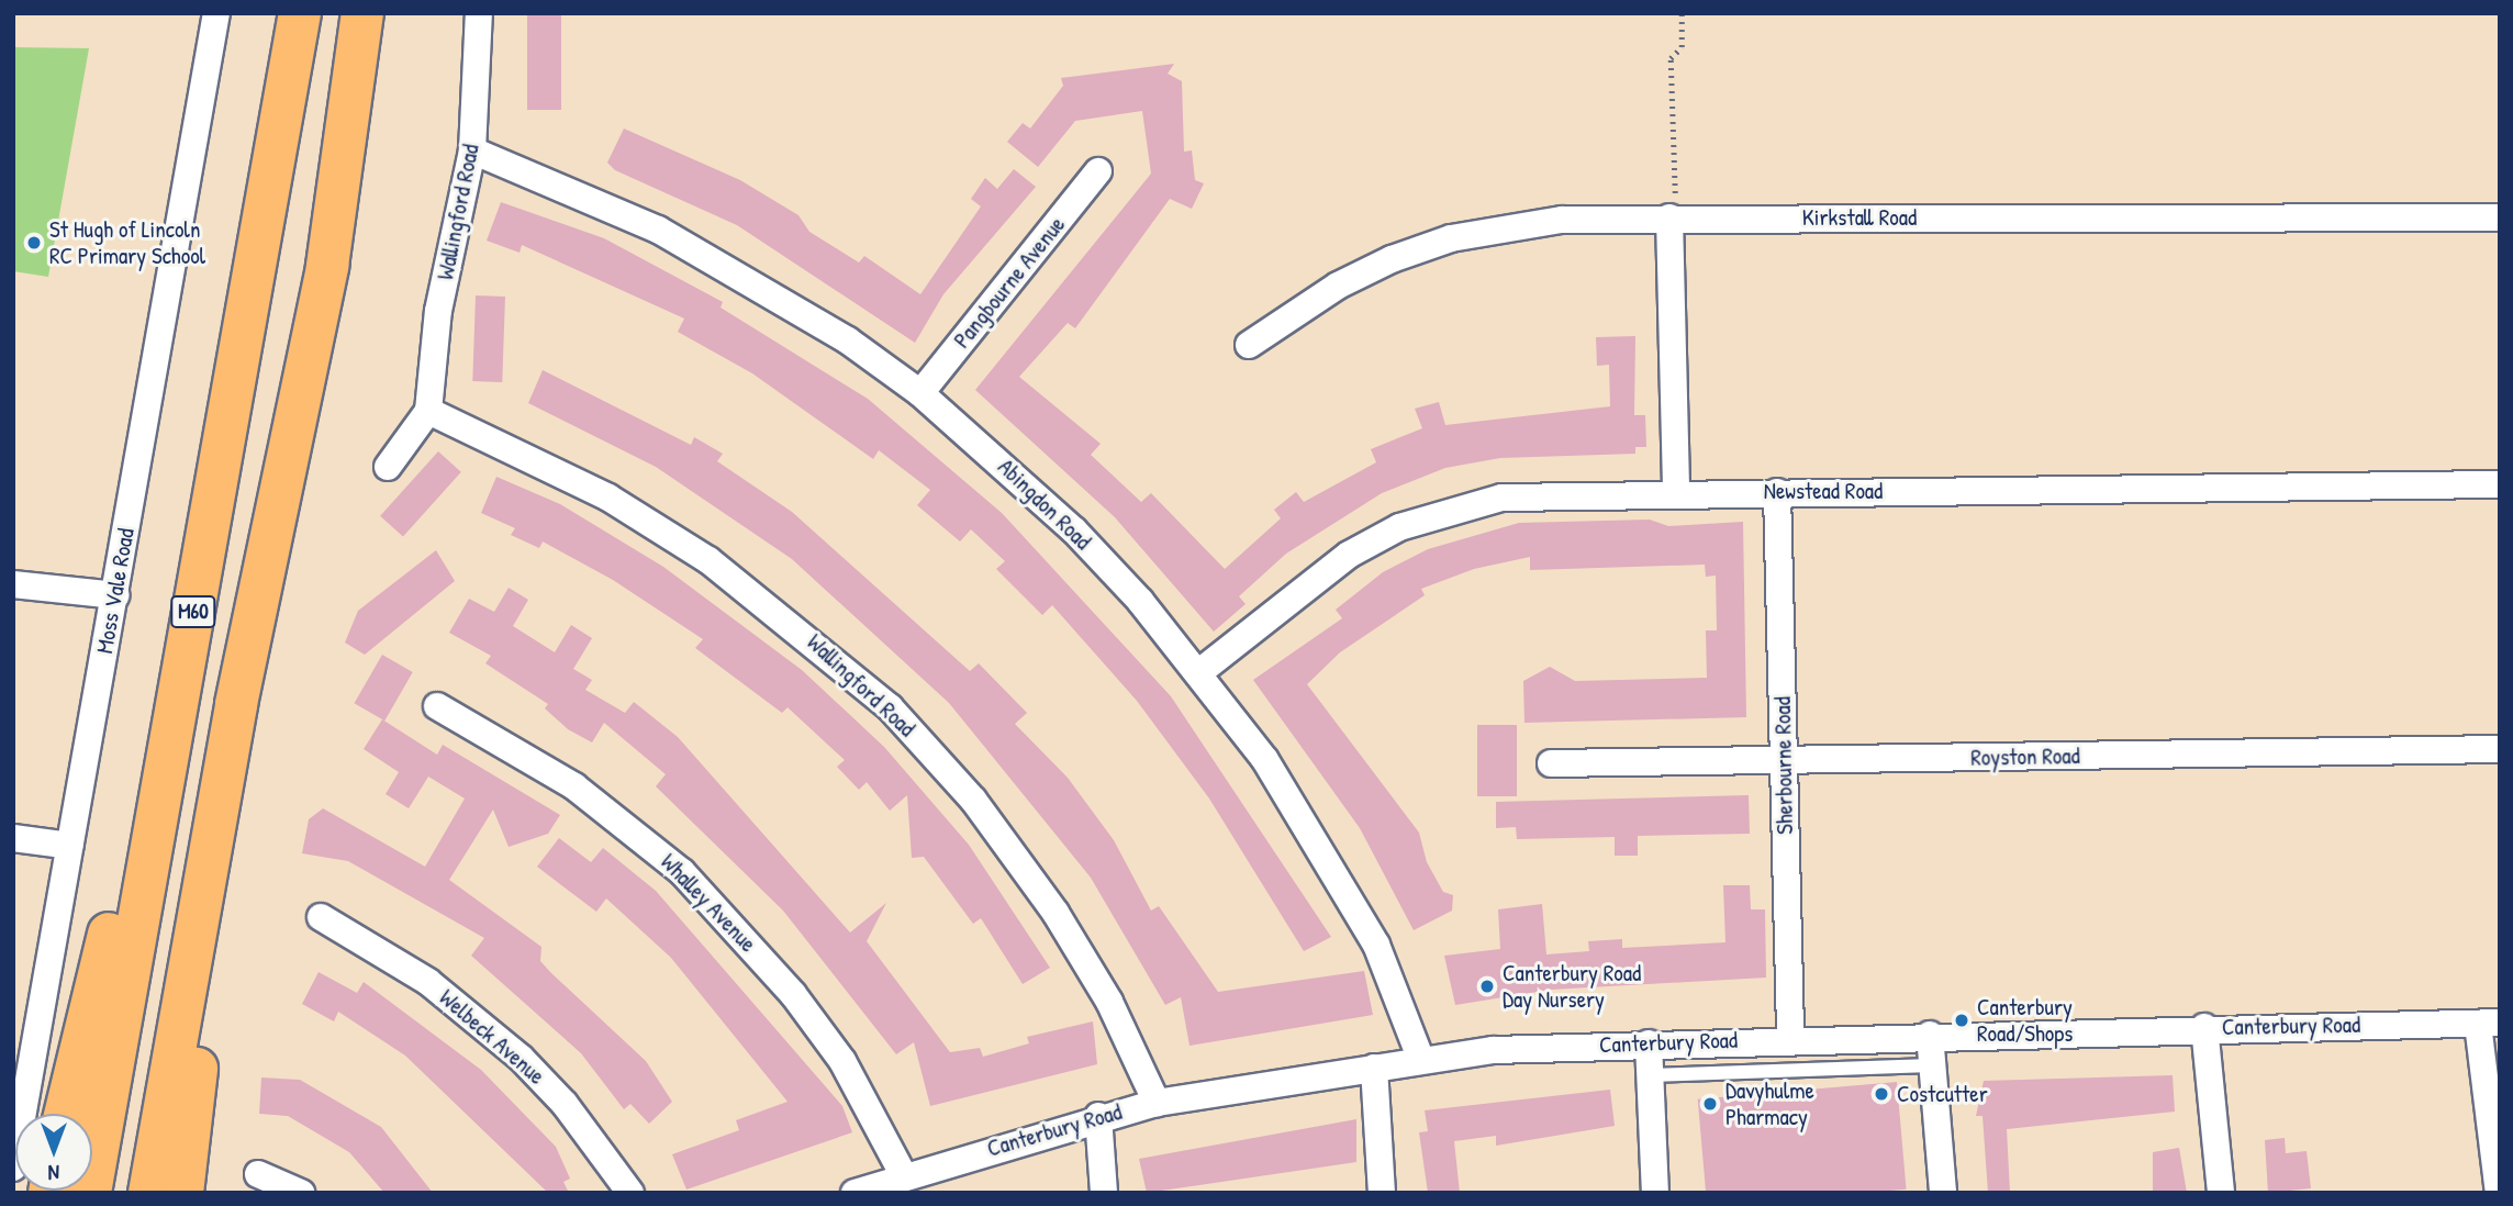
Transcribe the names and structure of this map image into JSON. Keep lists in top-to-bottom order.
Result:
{
  "streets": {
    "highway": ["M60"],
    "street": [
      "Wallingford Road",
      "Kirkstall Road",
      "Pangbourne Avenue",
      "Newstead Road",
      "Abingdon Road",
      "Moss Vale Road",
      "Royston Road",
      "Sherbourne Road",
      "Whalley Avenue",
      "Canterbury Road",
      "Welbeck Avenue"
    ]
  },
  "crossings": [
    ["Wallingford Road", "Abingdon Road"],
    ["Wallingford Road", "Canterbury Road"],
    ["Pangbourne Avenue", "Abingdon Road"],
    ["Newstead Road", "Abingdon Road"],
    ["Newstead Road", "Sherbourne Road"],
    ["Abingdon Road", "Canterbury Road"],
    ["Royston Road", "Sherbourne Road"],
    ["Sherbourne Road", "Canterbury Road"],
    ["Whalley Avenue", "Canterbury Road"]
  ],
  "places": [
    "St Hugh of Lincoln RC Primary School",
    "Canterbury Road Day Nursery",
    "Canterbury Road/Shops",
    "Costcutter",
    "Davyhulme Pharmacy"
  ],
  "north": "bottom"
}
